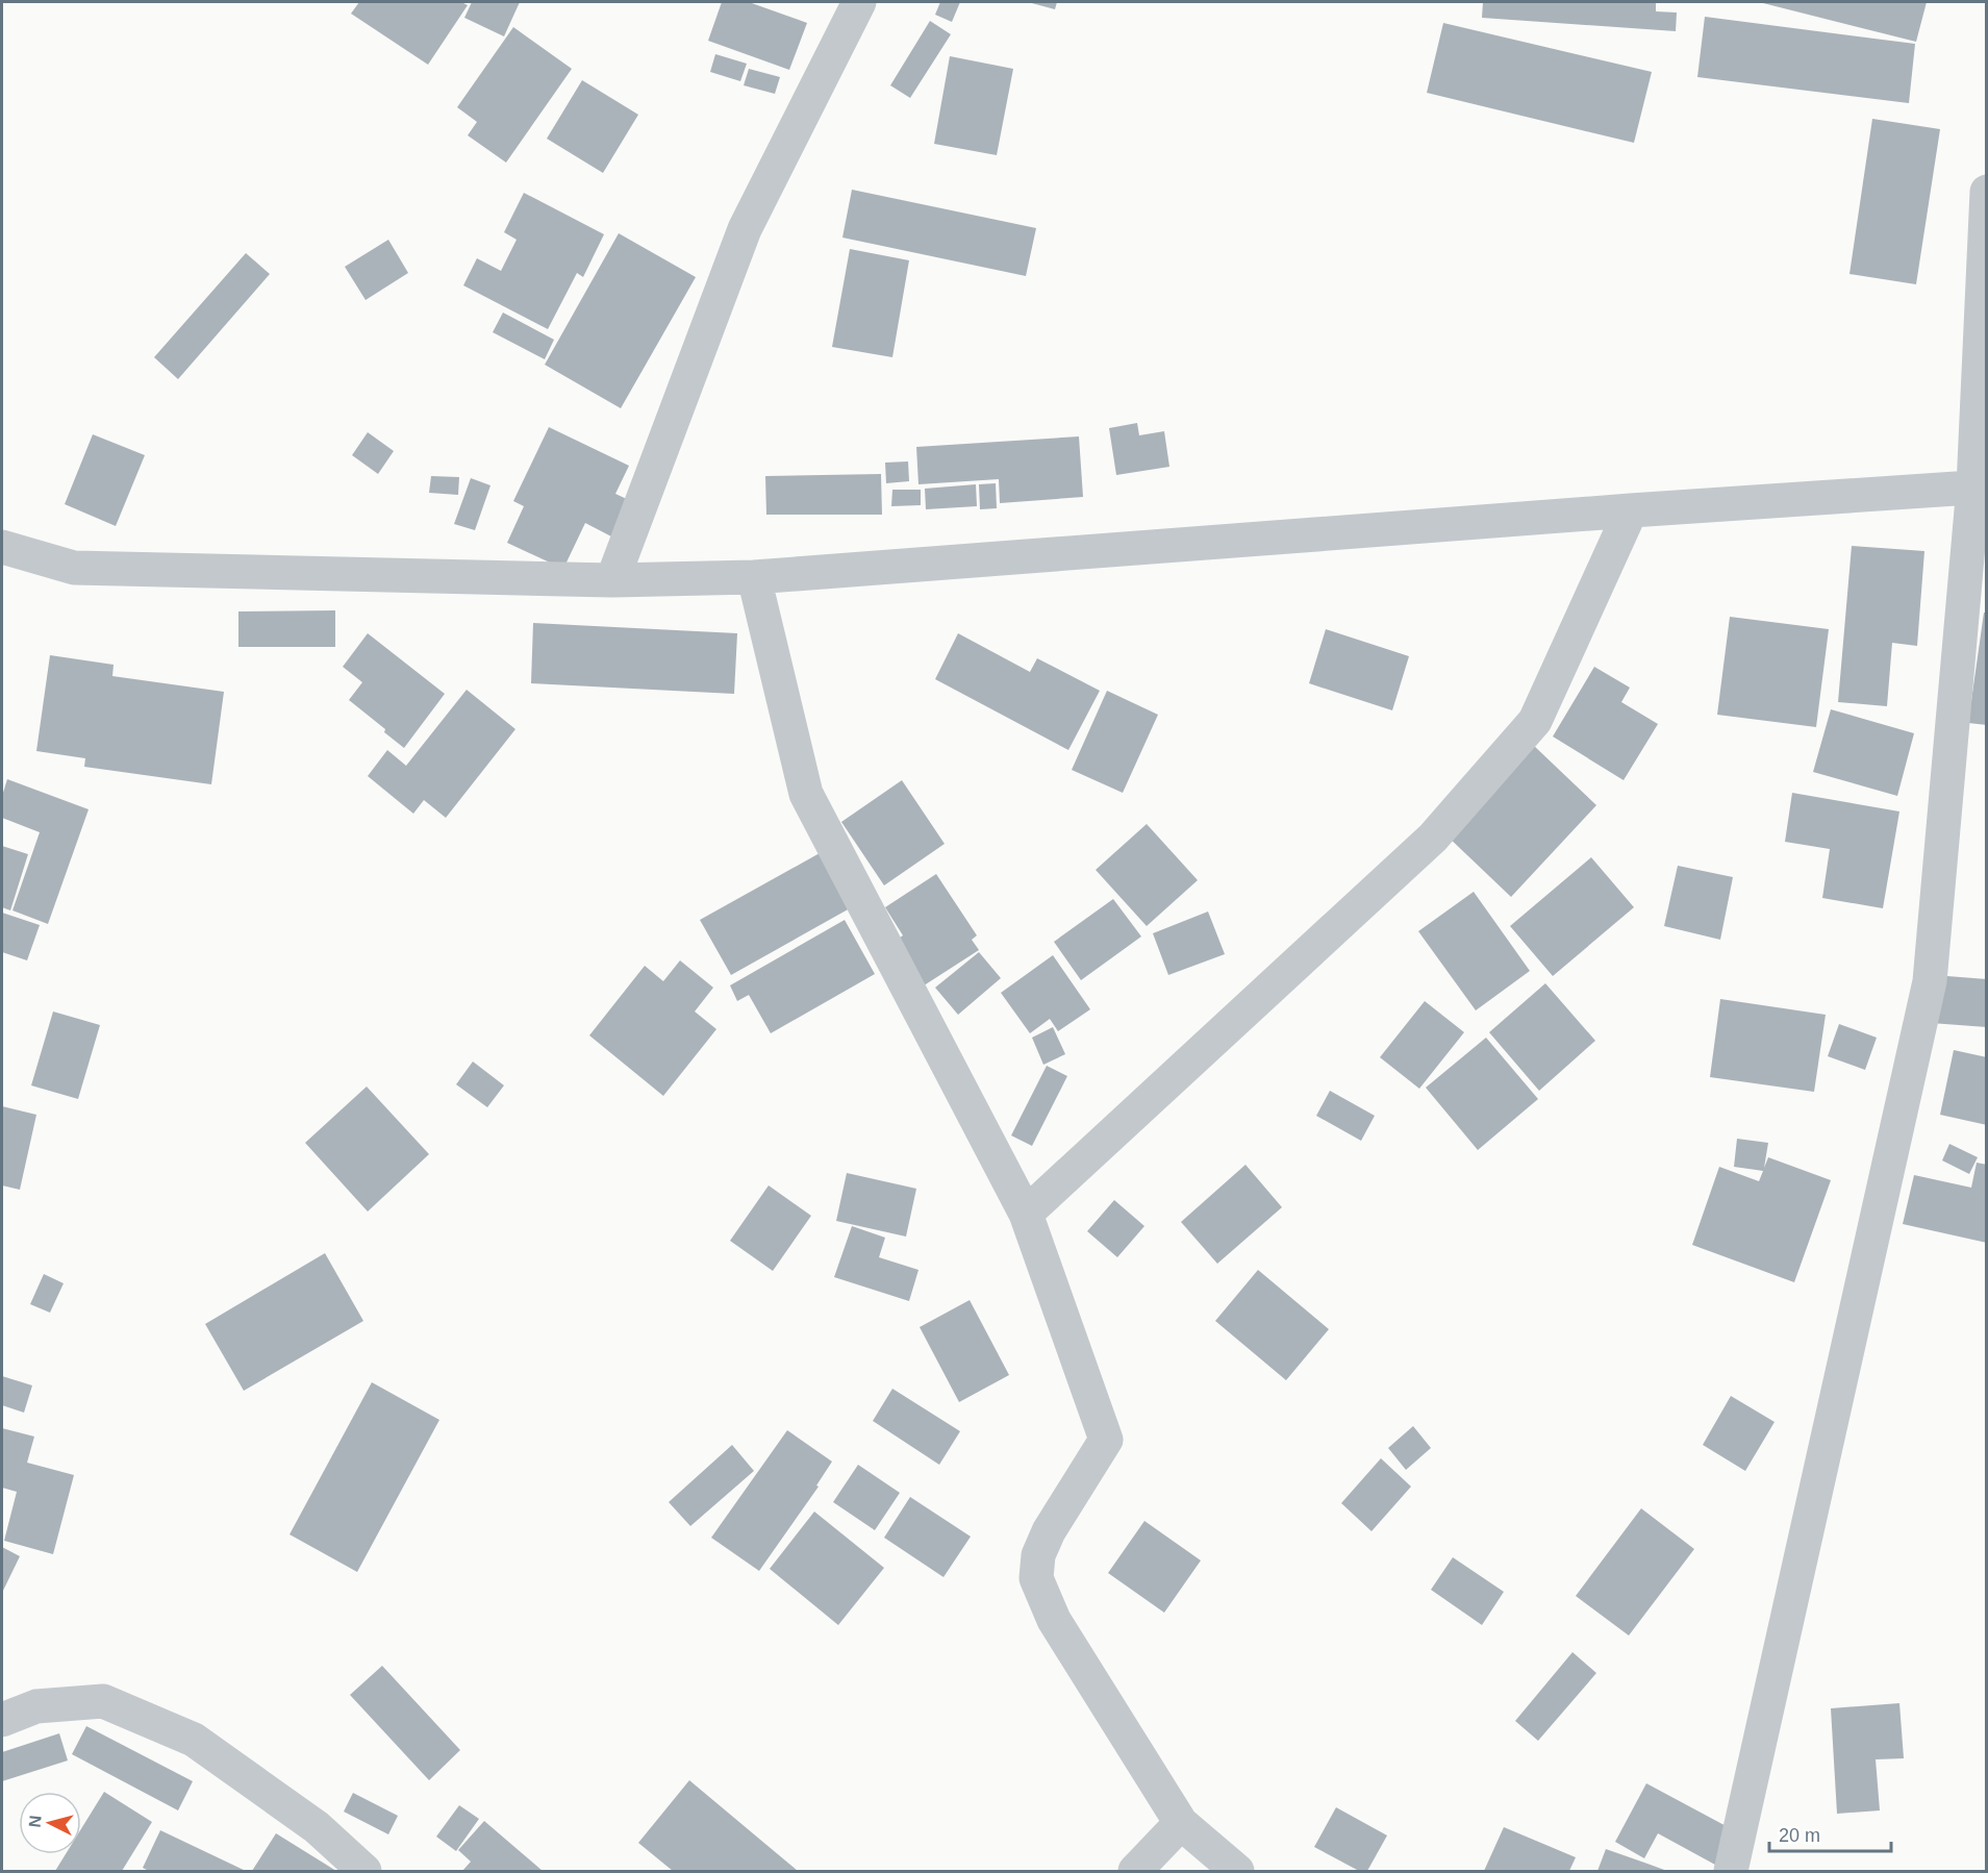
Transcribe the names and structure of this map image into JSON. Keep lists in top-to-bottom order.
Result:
{
  "scale_bar": "20 m",
  "north": "left"
}
